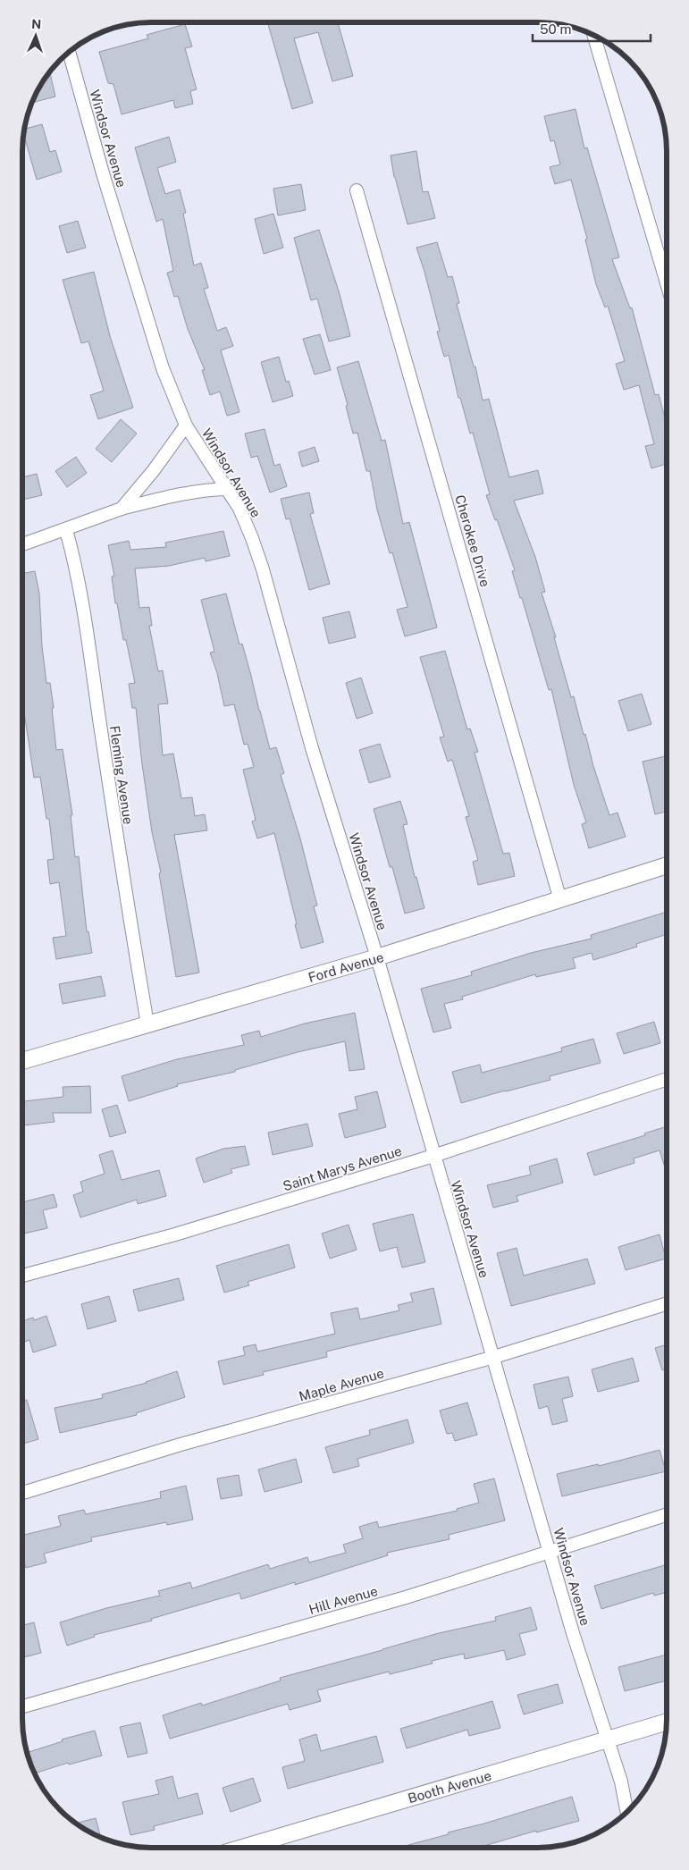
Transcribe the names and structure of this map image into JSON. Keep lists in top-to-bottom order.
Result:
{
  "streets": {
    "street": [
      "Windsor Avenue",
      "Cherokee Drive",
      "Fleming Avenue",
      "Ford Avenue",
      "Saint Marys Avenue",
      "Maple Avenue",
      "Hill Avenue",
      "Booth Avenue"
    ]
  },
  "crossings": [
    ["Windsor Avenue", "Ford Avenue"],
    ["Windsor Avenue", "Saint Marys Avenue"],
    ["Windsor Avenue", "Maple Avenue"],
    ["Windsor Avenue", "Hill Avenue"],
    ["Windsor Avenue", "Booth Avenue"],
    ["Cherokee Drive", "Ford Avenue"],
    ["Fleming Avenue", "Ford Avenue"]
  ],
  "scale_bar": "50 m",
  "north": "top"
}
